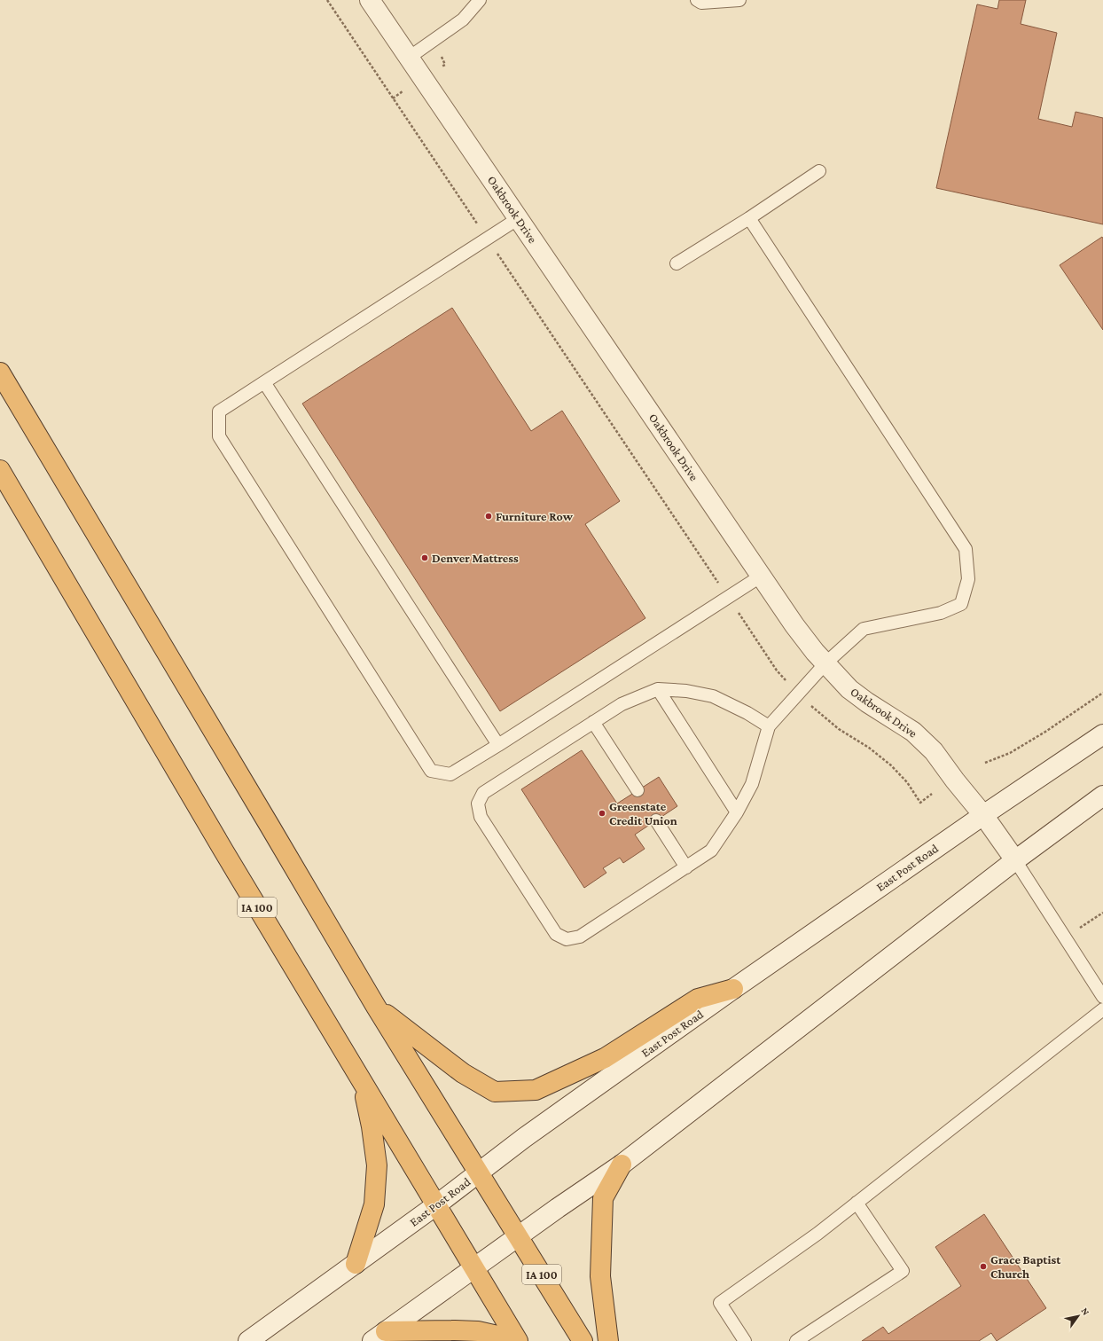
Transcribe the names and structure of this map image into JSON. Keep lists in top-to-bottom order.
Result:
{
  "streets": {
    "highway": ["IA 100"],
    "main road": ["Oakbrook Drive", "East Post Road"]
  },
  "crossings": [
    ["Oakbrook Drive", "East Post Road"],
    ["East Post Road", "IA 100"]
  ],
  "places": [
    "Furniture Row",
    "Denver Mattress",
    "Greenstate Credit Union",
    "Grace Baptist Church"
  ],
  "north": "top right"
}
